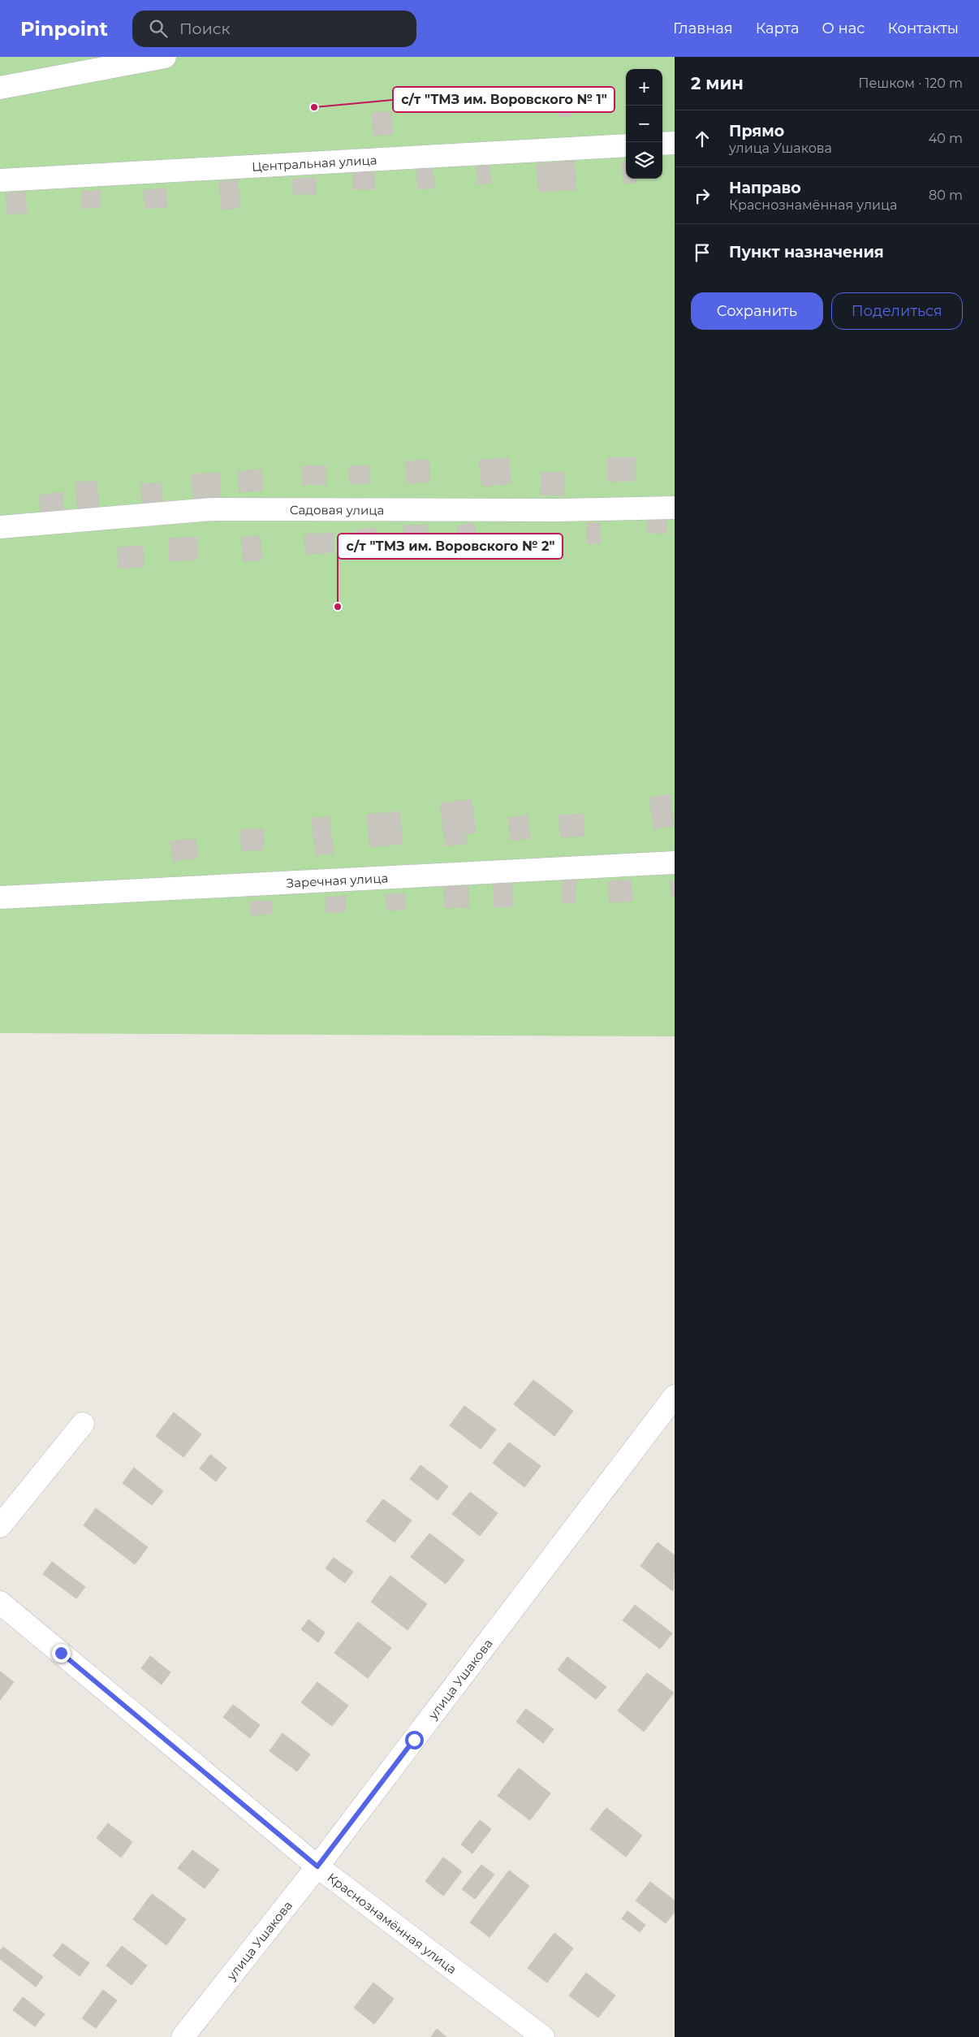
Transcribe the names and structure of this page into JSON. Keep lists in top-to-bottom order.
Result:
{
  "streets": {
    "street": [
      "Центральная улица",
      "Садовая улица",
      "Заречная улица",
      "улица Ушакова",
      "Краснознамённая улица"
    ]
  },
  "crossings": [
    ["улица Ушакова", "Краснознамённая улица"]
  ],
  "places": ["с/т \"ТМЗ им. Воровского № 1\"", "с/т \"ТМЗ им. Воровского № 2\""],
  "page": {
    "header": "Pinpoint",
    "search": "Поиск",
    "nav": [
      "Главная",
      "Карта",
      "О нас",
      "Контакты"
    ],
    "heading": ["2 мин", "Пешком · 120 m"],
    "map_buttons": ["+", "−"],
    "list": [
      ["Прямо", "улица Ушакова", "40 m"],
      ["Направо", "Краснознамённая улица", "80 m"],
      "Пункт назначения"
    ],
    "buttons": ["Сохранить", "Поделиться"]
  }
}
